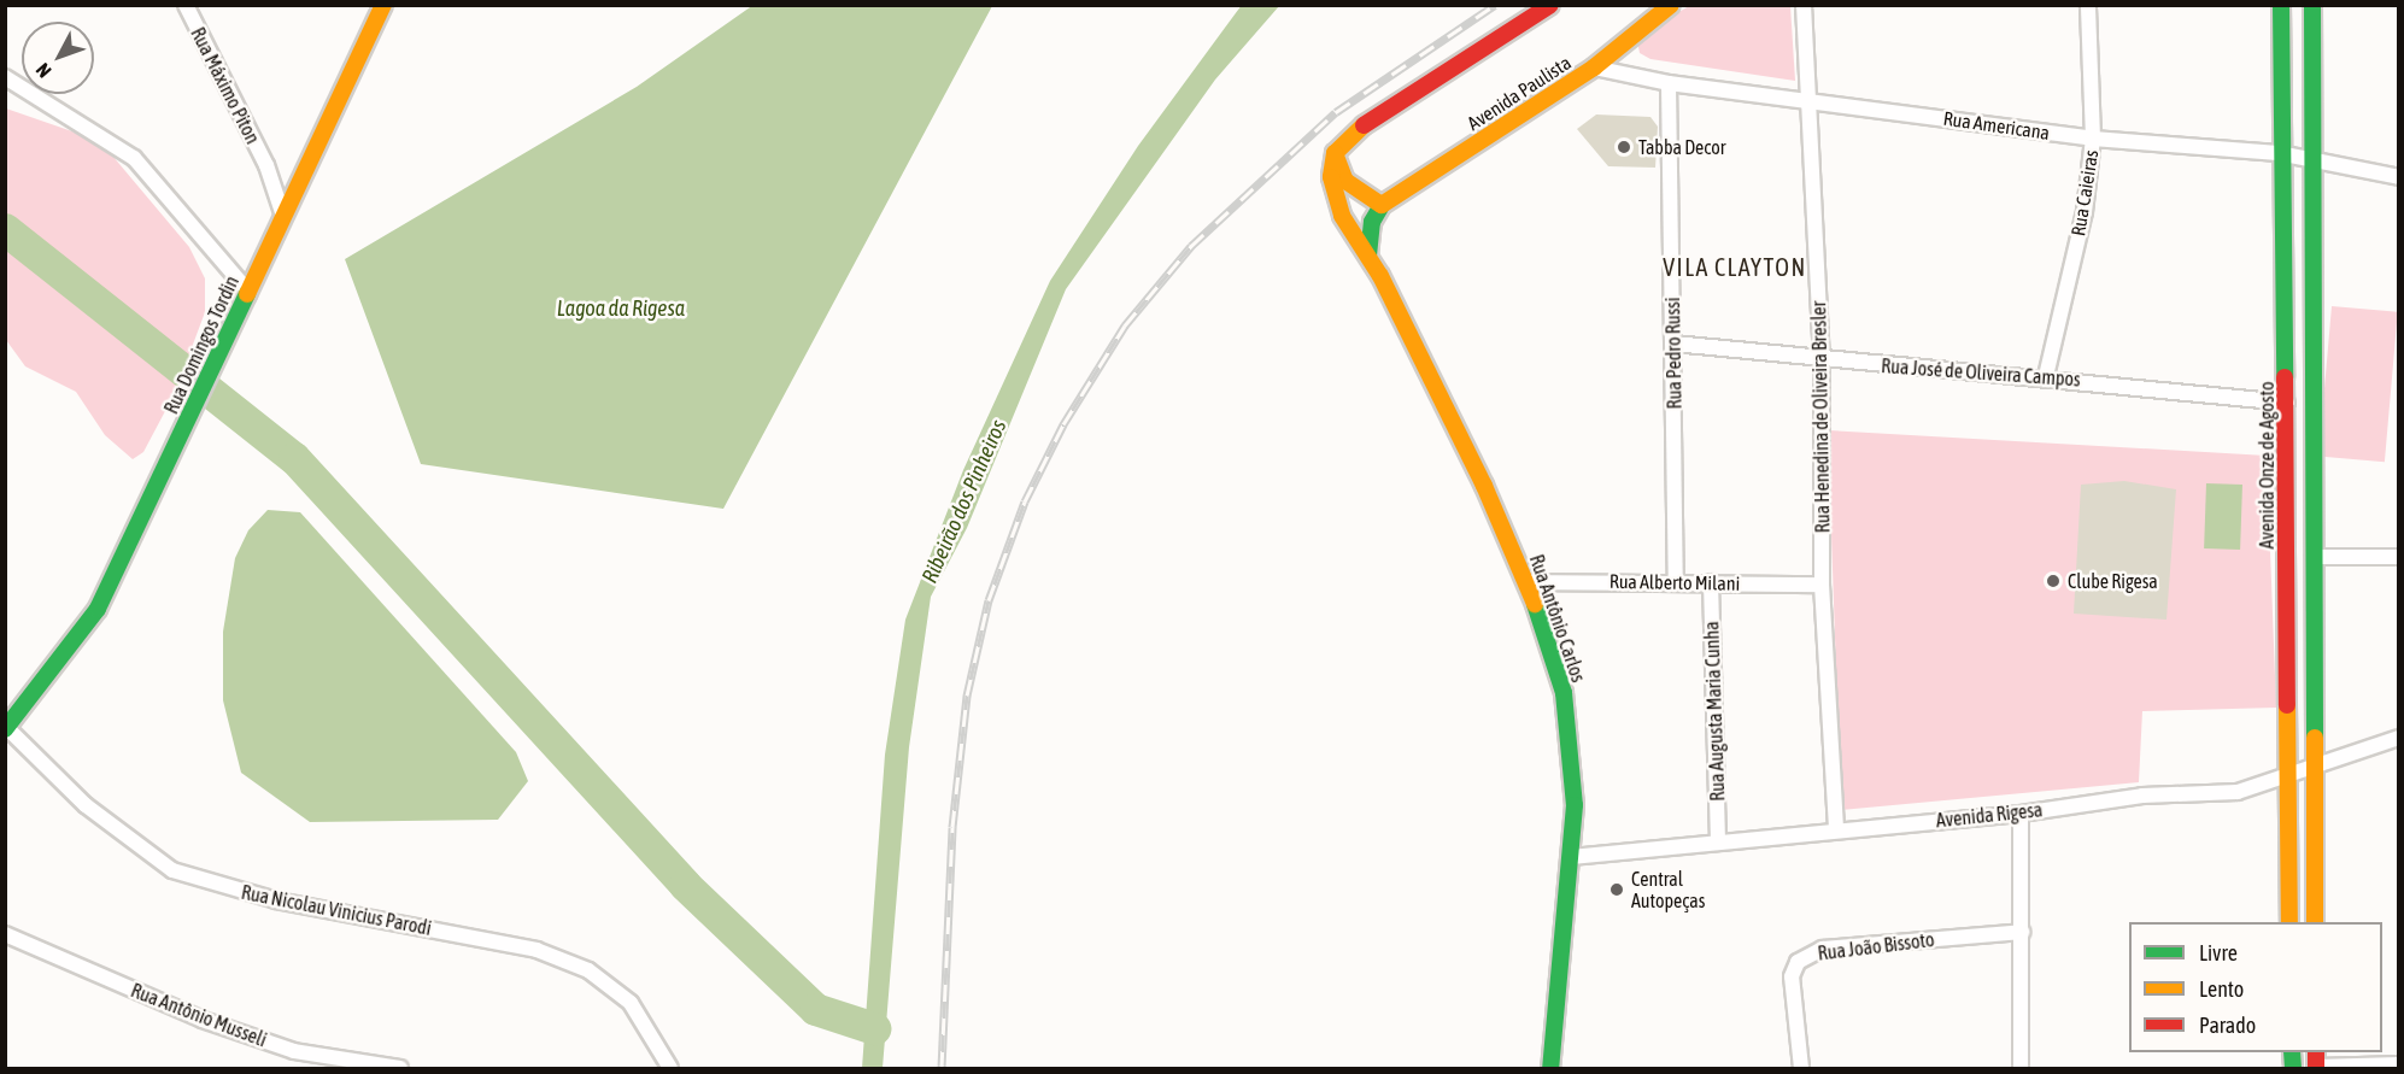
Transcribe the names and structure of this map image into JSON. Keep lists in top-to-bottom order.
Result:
{
  "streets": {
    "main road": [
      "Avenida Paulista",
      "Rua Domingos Tordin",
      "Avenida Onze de Agosto",
      "Rua Antônio Carlos"
    ],
    "street": [
      "Rua Máximo Piton",
      "Rua Americana",
      "Rua Caieiras",
      "Rua Pedro Russi",
      "Rua José de Oliveira Campos",
      "Rua Henedina de Oliveira Bresler",
      "Rua Alberto Milani",
      "Rua Augusta Maria Cunha",
      "Avenida Rigesa",
      "Rua Nicolau Vinicius Parodi",
      "Rua João Bissoto",
      "Rua Antônio Musseli"
    ]
  },
  "crossings": [
    ["Rua Máximo Piton", "Rua Domingos Tordin"],
    ["Avenida Paulista", "Rua Americana"],
    ["Rua Americana", "Rua Caieiras"],
    ["Rua Americana", "Rua Pedro Russi"],
    ["Rua Americana", "Rua Henedina de Oliveira Bresler"],
    ["Rua Americana", "Avenida Onze de Agosto"],
    ["Rua Caieiras", "Rua José de Oliveira Campos"],
    ["Rua Domingos Tordin", "Rua Nicolau Vinicius Parodi"],
    ["Rua Pedro Russi", "Rua José de Oliveira Campos"],
    ["Rua Pedro Russi", "Rua Alberto Milani"],
    ["Rua José de Oliveira Campos", "Rua Henedina de Oliveira Bresler"],
    ["Rua José de Oliveira Campos", "Avenida Onze de Agosto"],
    ["Rua Henedina de Oliveira Bresler", "Rua Alberto Milani"],
    ["Rua Henedina de Oliveira Bresler", "Avenida Rigesa"],
    ["Avenida Onze de Agosto", "Avenida Rigesa"],
    ["Rua Alberto Milani", "Rua Antônio Carlos"],
    ["Rua Alberto Milani", "Rua Augusta Maria Cunha"],
    ["Rua Antônio Carlos", "Avenida Rigesa"],
    ["Rua Augusta Maria Cunha", "Avenida Rigesa"]
  ],
  "districts": ["VILA CLAYTON"],
  "water": ["Lagoa da Rigesa", "Ribeirão dos Pinheiros"],
  "places": ["Tabba Decor", "Clube Rigesa", "Central Autopeças"],
  "legend": ["Livre", "Lento", "Parado"],
  "north": "bottom left"
}
